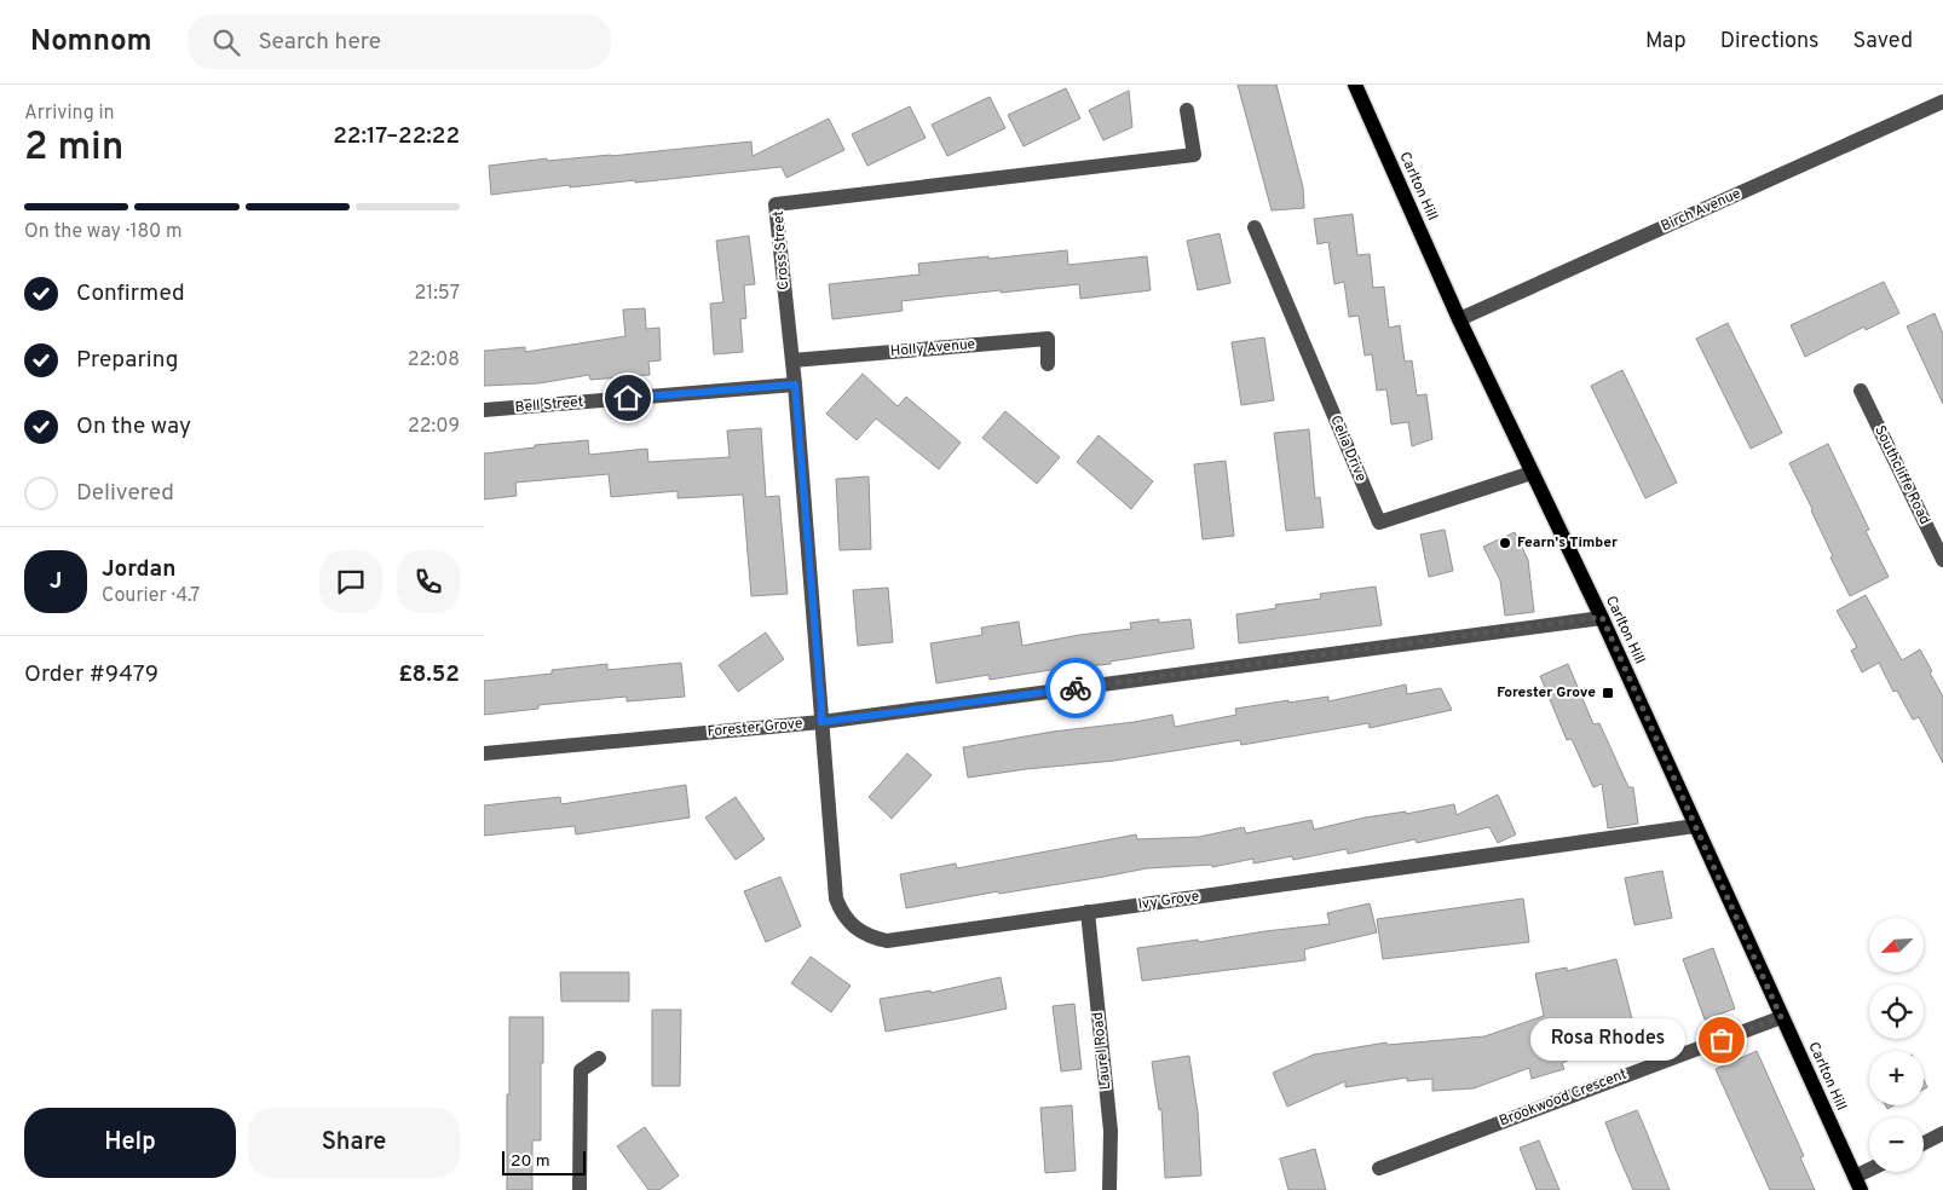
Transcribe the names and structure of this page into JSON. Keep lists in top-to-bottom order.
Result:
{
  "streets": {
    "main road": ["Carlton Hill"],
    "street": [
      "Birch Avenue",
      "Cross Street",
      "Holly Avenue",
      "Bell Street",
      "Celia Drive",
      "Southcliffe Road",
      "Forester Grove",
      "Ivy Grove",
      "Laurel Road",
      "Brookwood Crescent"
    ]
  },
  "crossings": [
    ["Carlton Hill", "Birch Avenue"],
    ["Carlton Hill", "Celia Drive"],
    ["Carlton Hill", "Forester Grove"],
    ["Carlton Hill", "Ivy Grove"],
    ["Carlton Hill", "Brookwood Crescent"],
    ["Cross Street", "Holly Avenue"],
    ["Cross Street", "Bell Street"],
    ["Cross Street", "Forester Grove"],
    ["Cross Street", "Ivy Grove"],
    ["Forester Grove", "Ivy Grove"],
    ["Ivy Grove", "Laurel Road"]
  ],
  "places": {
    "other": ["Fearn's Timber", "Rosa Rhodes"],
    "transit": ["Forester Grove"]
  },
  "scale_bar": "20 m",
  "north": "bottom left",
  "page": {
    "header": "Nomnom",
    "search": "Search here",
    "nav": ["Map", "Directions", "Saved"],
    "heading": ["2 min", "Arriving in", "22:17–22:22"],
    "panel": [
      "Jordan",
      "Courier · 4.7",
      "Order #9479",
      "£8.52"
    ],
    "bar": "On the way · 180 m",
    "list": [
      ["Confirmed", "21:57"],
      ["Preparing", "22:08"],
      ["On the way", "22:09"],
      "Delivered"
    ],
    "round": "J",
    "map_buttons": ["+", "−"],
    "bubble": "Rosa Rhodes",
    "buttons": ["Help", "Share"],
    "scale": "20 m"
  }
}
